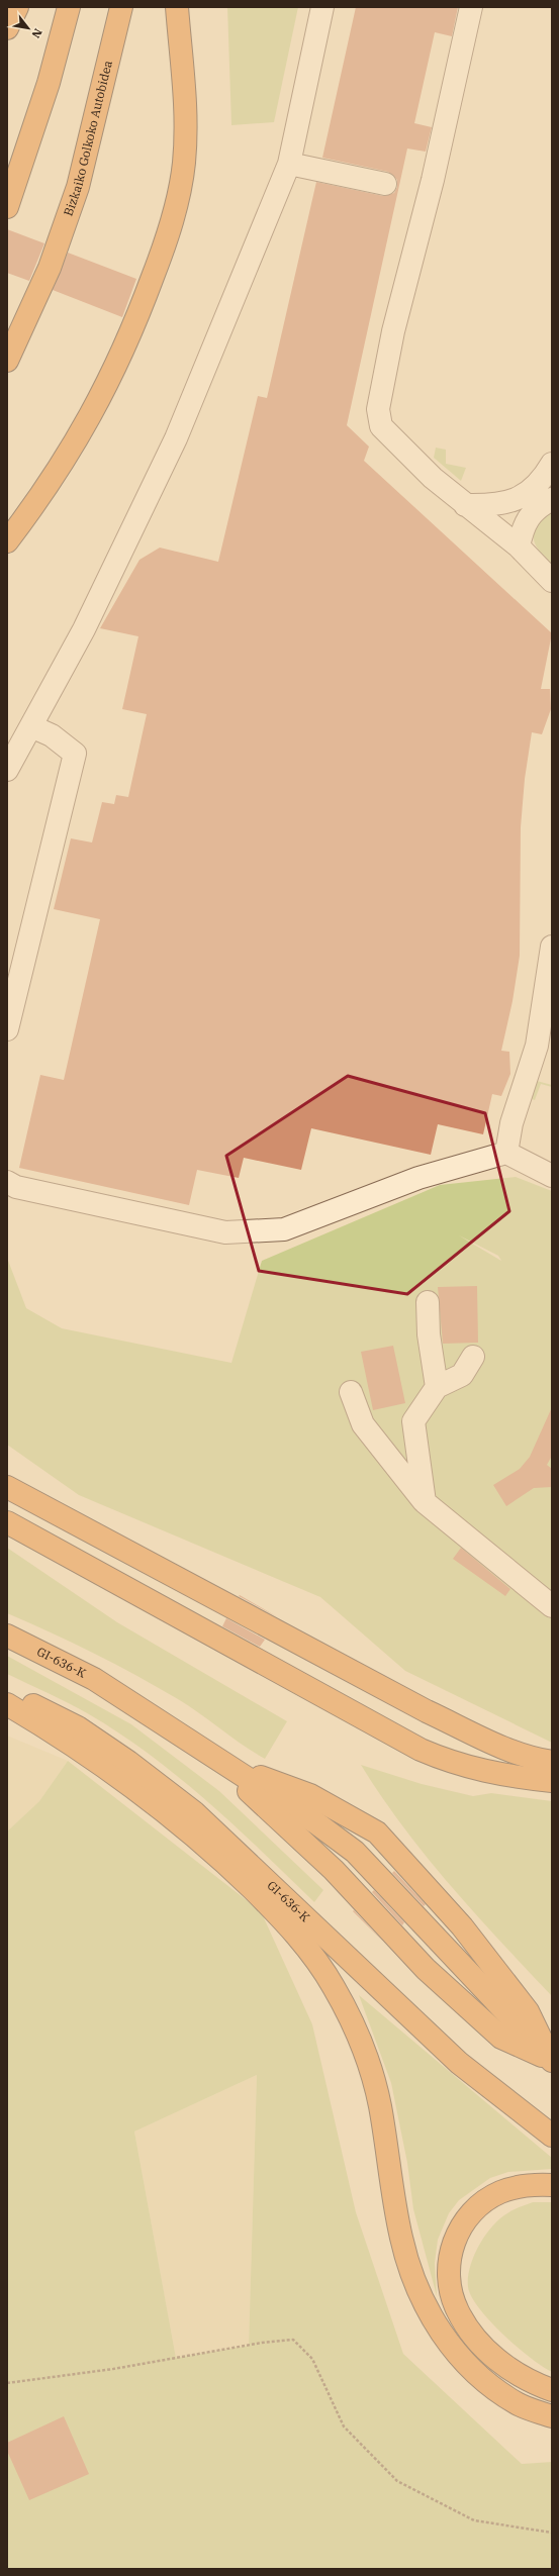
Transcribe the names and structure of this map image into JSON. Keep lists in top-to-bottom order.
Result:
{
  "streets": {
    "highway": ["Bizkaiko Golkoko Autobidea", "GI-636-K"]
  },
  "north": "bottom right"
}
